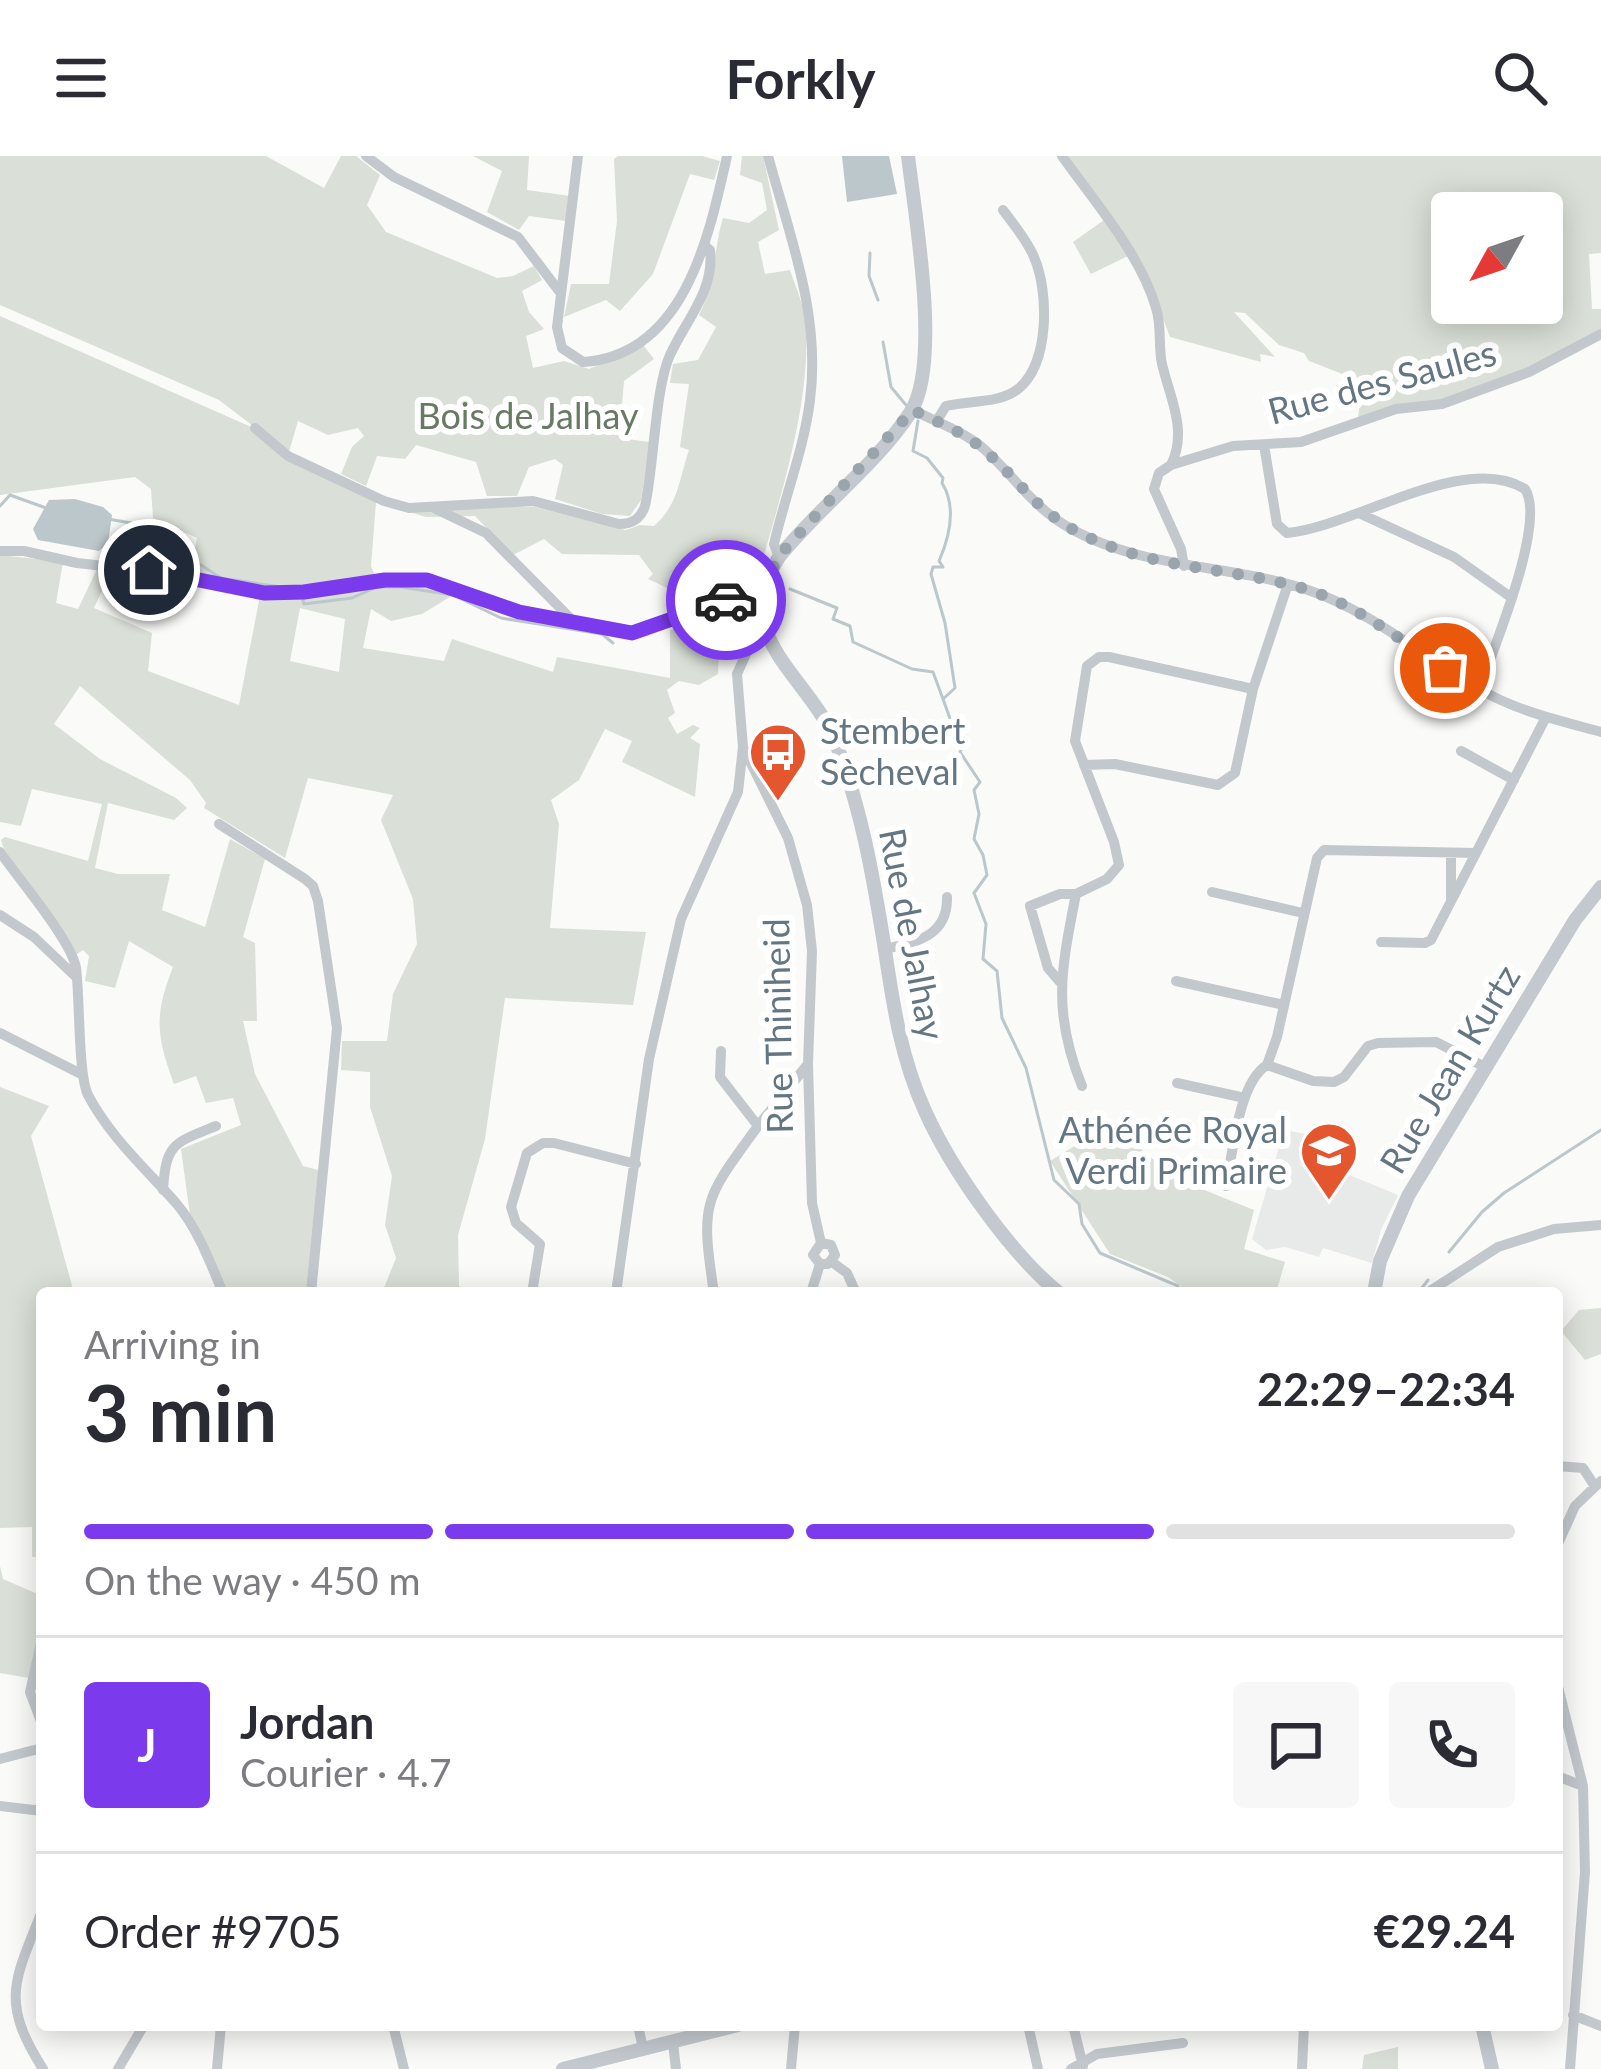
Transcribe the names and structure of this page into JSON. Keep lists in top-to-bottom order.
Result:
{
  "streets": {
    "main road": ["Rue de Jalhay", "Rue Jean Kurtz"],
    "street": ["Rue des Saules", "Rue Thiniheid"]
  },
  "parks": ["Bois de Jalhay"],
  "places": {
    "bus stop": ["Stembert Sècheval"],
    "school or university": ["Athénée Royal Verdi Primaire"]
  },
  "north": "bottom left",
  "page": {
    "header": "Forkly",
    "heading": ["3 min", "Arriving in", "22:29–22:34"],
    "panel": [
      "Jordan",
      "Courier · 4.7",
      "Order #9705",
      "€29.24"
    ],
    "bar": "On the way · 450 m",
    "round": "J"
  }
}
